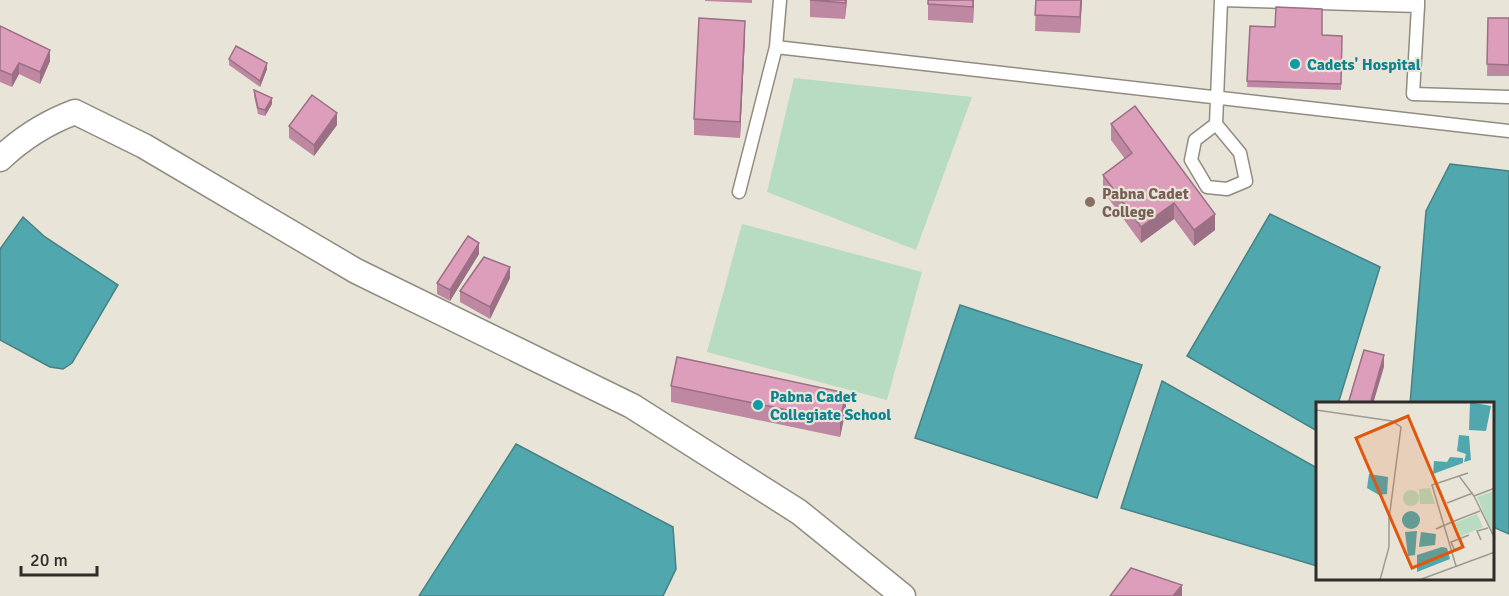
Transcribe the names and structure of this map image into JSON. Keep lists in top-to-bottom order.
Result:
{
  "places": ["Cadets' Hospital", "Pabna Cadet College", "Pabna Cadet Collegiate School"],
  "scale_bar": "20 m"
}
